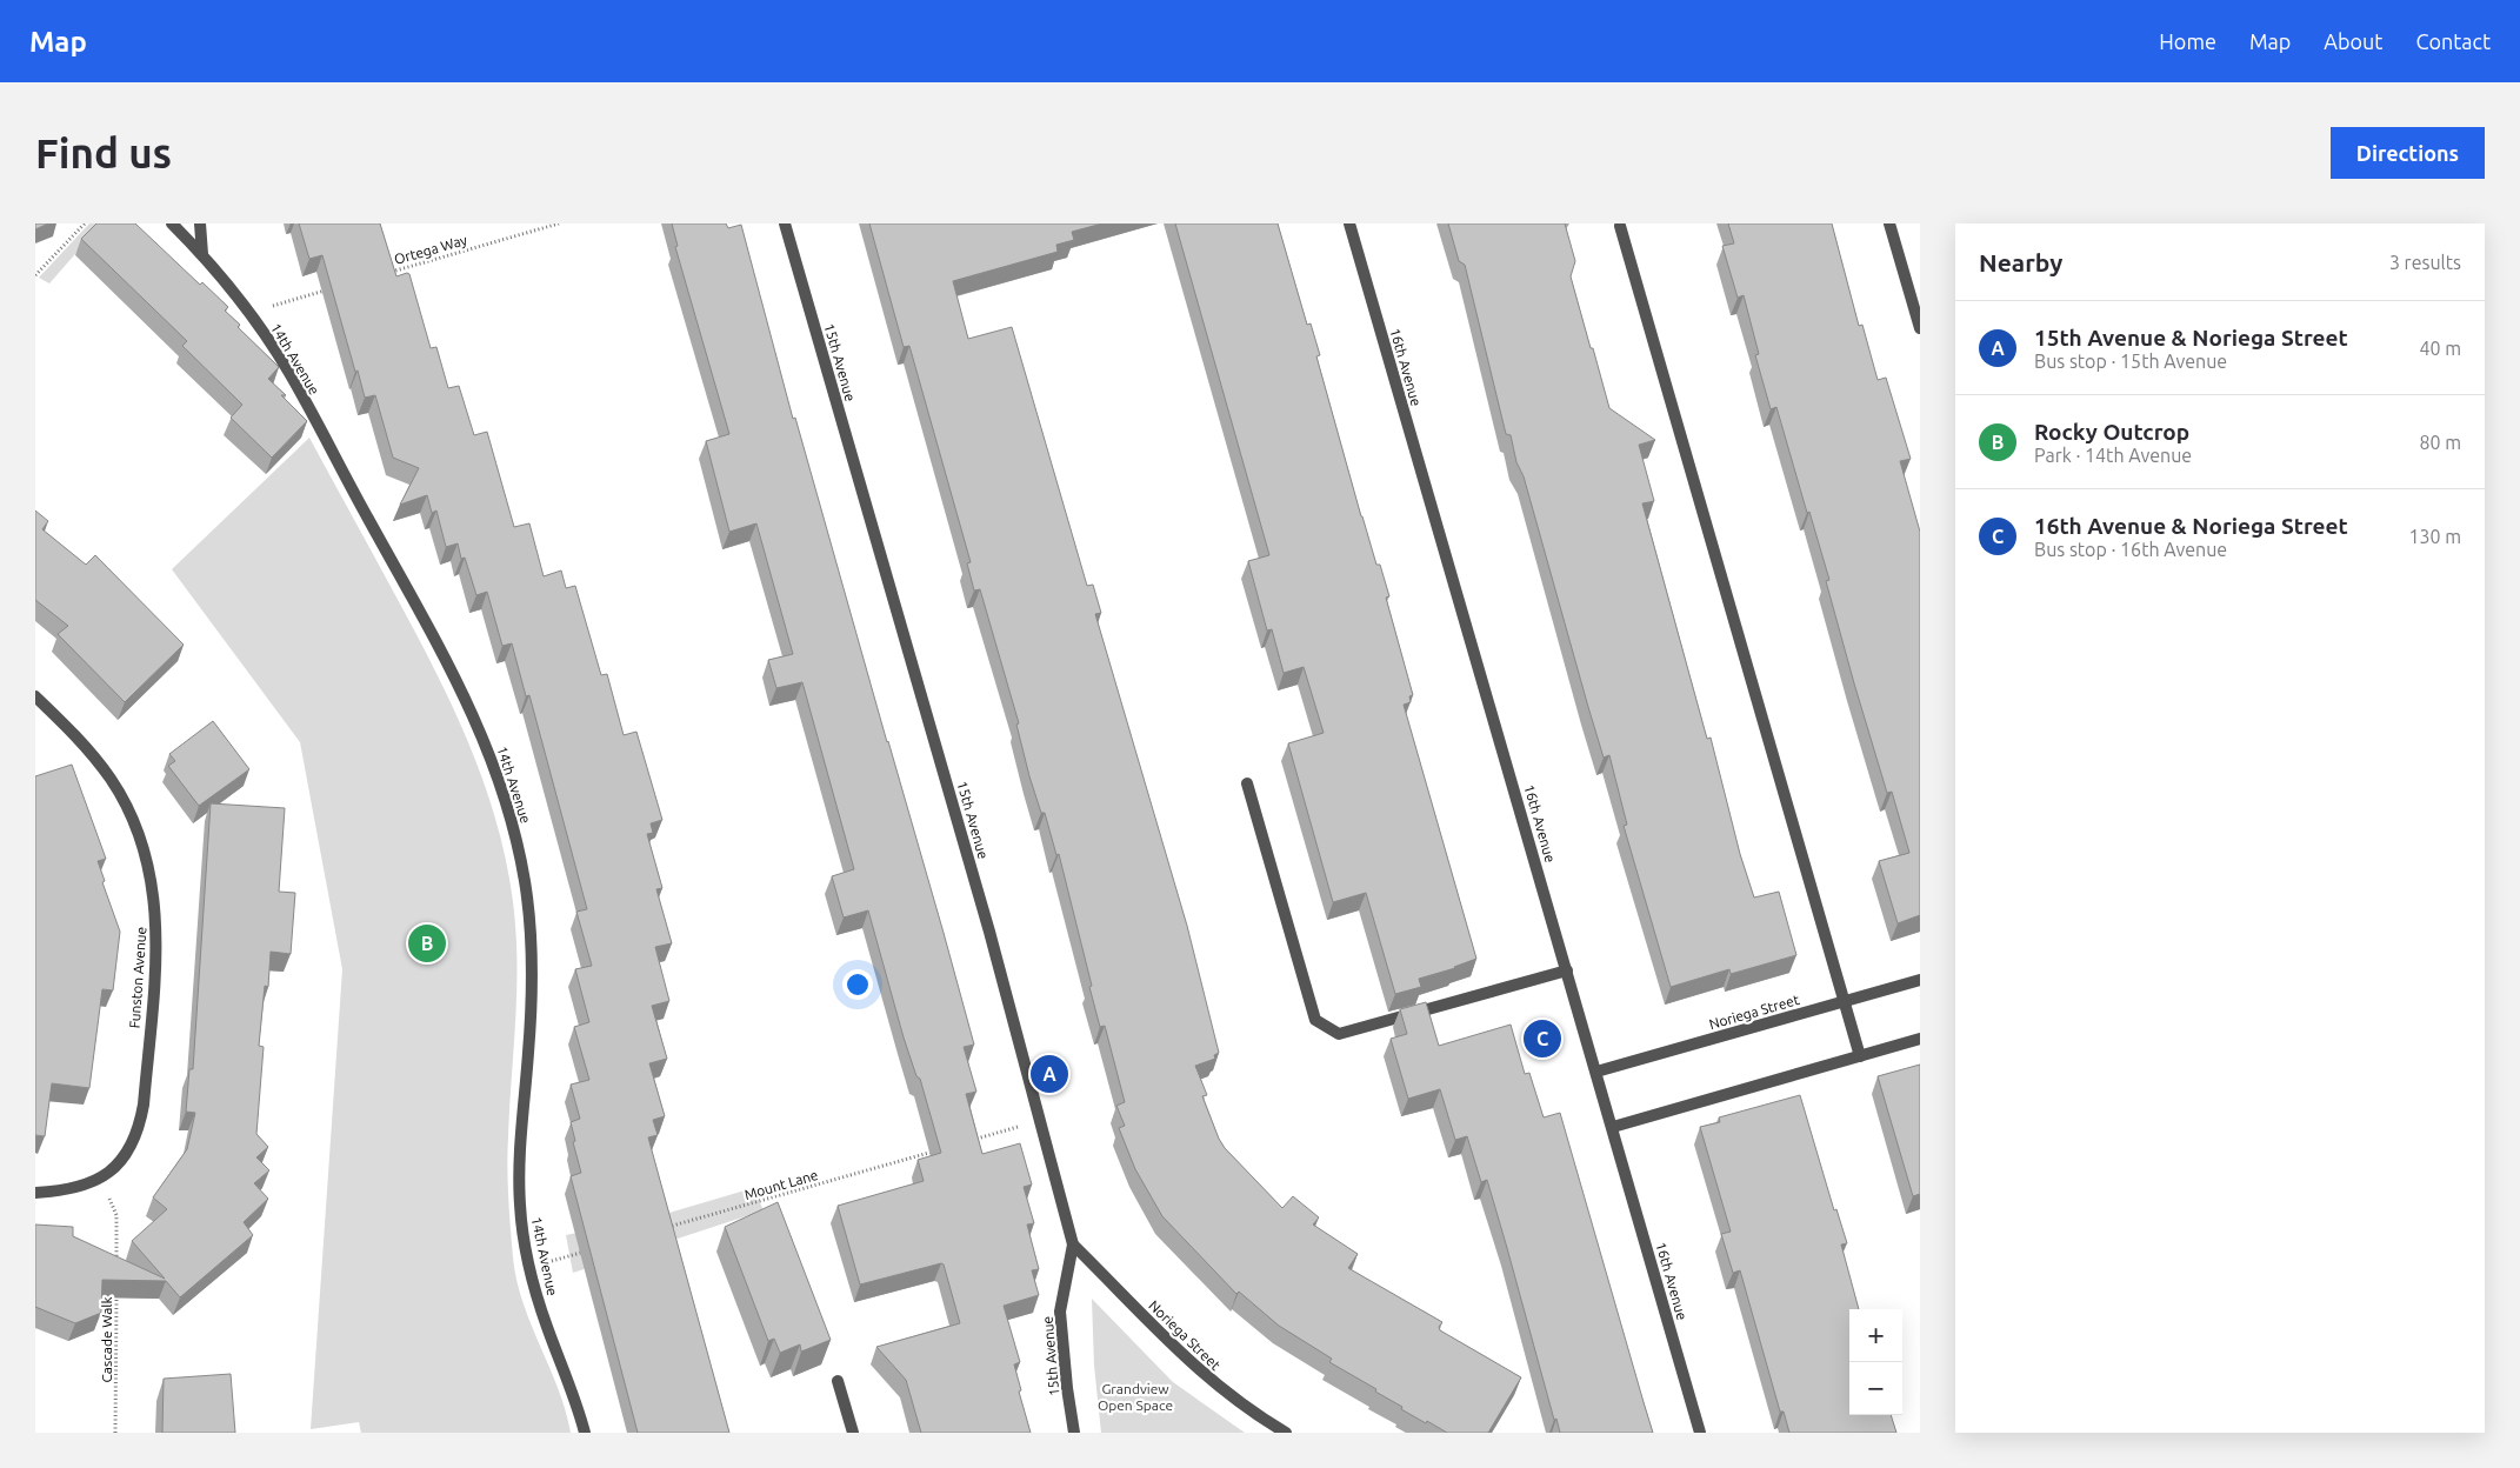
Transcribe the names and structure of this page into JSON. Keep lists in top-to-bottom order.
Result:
{
  "streets": {
    "street": [
      "14th Avenue",
      "15th Avenue",
      "16th Avenue",
      "Funston Avenue",
      "Noriega Street"
    ],
    "path": ["Ortega Way", "Mount Lane", "Cascade Walk"]
  },
  "crossings": [
    ["15th Avenue", "Noriega Street"],
    ["16th Avenue", "Noriega Street"]
  ],
  "parks": ["Grandview Open Space"],
  "page": {
    "header": "Map",
    "nav": [
      "Home",
      "Map",
      "About",
      "Contact"
    ],
    "buttons": "Directions",
    "title": "Find us",
    "heading": ["Nearby", "3 results"],
    "list": [
      {
        "mark": "A",
        "name": "15th Avenue & Noriega Street",
        "note": "Bus stop · 15th Avenue",
        "value": "40 m"
      },
      {
        "mark": "B",
        "name": "Rocky Outcrop",
        "note": "Park · 14th Avenue",
        "value": "80 m"
      },
      {
        "mark": "C",
        "name": "16th Avenue & Noriega Street",
        "note": "Bus stop · 16th Avenue",
        "value": "130 m"
      }
    ],
    "pins": ["B", "C", "A"],
    "map_buttons": ["+", "−"]
  }
}
